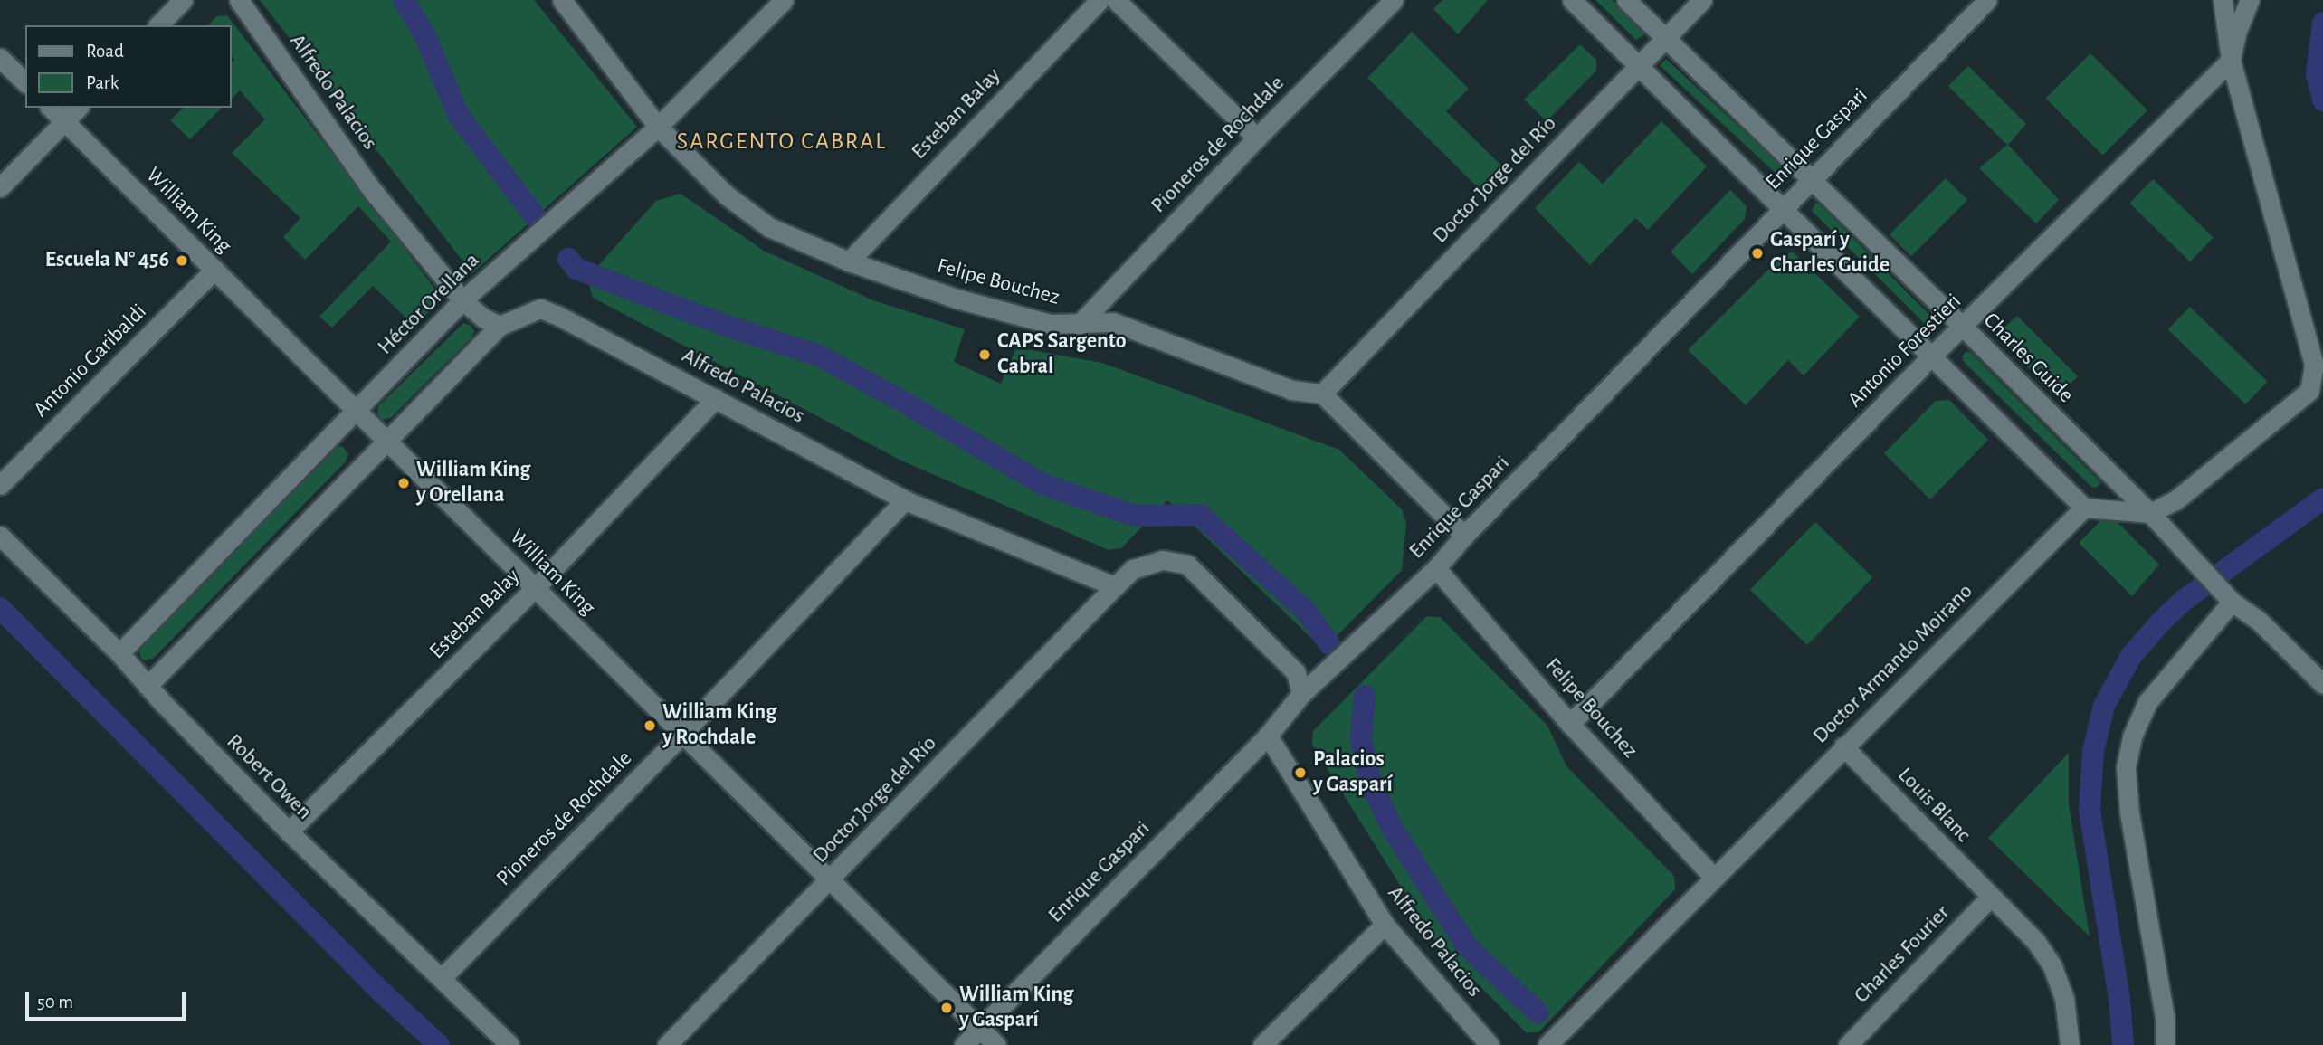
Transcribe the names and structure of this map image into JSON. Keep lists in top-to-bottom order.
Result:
{
  "streets": {
    "street": [
      "Alfredo Palacios",
      "Esteban Balay",
      "Enrique Gaspari",
      "Pioneros de Rochdale",
      "Doctor Jorge del Río",
      "William King",
      "Felipe Bouchez",
      "Héctor Orellana",
      "Antonio Forestieri",
      "Charles Guide",
      "Antonio Garibaldi",
      "Doctor Armando Moirano",
      "Robert Owen",
      "Louis Blanc",
      "Charles Fourier"
    ]
  },
  "crossings": [
    ["Alfredo Palacios", "Esteban Balay"],
    ["Alfredo Palacios", "Enrique Gaspari"],
    ["Alfredo Palacios", "Pioneros de Rochdale"],
    ["Alfredo Palacios", "Doctor Jorge del Río"],
    ["Alfredo Palacios", "Héctor Orellana"],
    ["Esteban Balay", "William King"],
    ["Esteban Balay", "Felipe Bouchez"],
    ["Esteban Balay", "Robert Owen"],
    ["Enrique Gaspari", "William King"],
    ["Enrique Gaspari", "Felipe Bouchez"],
    ["Enrique Gaspari", "Charles Guide"],
    ["Pioneros de Rochdale", "William King"],
    ["Pioneros de Rochdale", "Felipe Bouchez"],
    ["Pioneros de Rochdale", "Robert Owen"],
    ["Doctor Jorge del Río", "William King"],
    ["Doctor Jorge del Río", "Felipe Bouchez"],
    ["Doctor Jorge del Río", "Charles Guide"],
    ["William King", "Héctor Orellana"],
    ["William King", "Antonio Garibaldi"],
    ["Felipe Bouchez", "Héctor Orellana"],
    ["Felipe Bouchez", "Antonio Forestieri"],
    ["Felipe Bouchez", "Doctor Armando Moirano"],
    ["Héctor Orellana", "Robert Owen"],
    ["Antonio Forestieri", "Charles Guide"],
    ["Doctor Armando Moirano", "Louis Blanc"],
    ["Louis Blanc", "Charles Fourier"]
  ],
  "districts": ["SARGENTO CABRAL"],
  "places": [
    "Gasparí y Charles Guide",
    "Escuela N° 456",
    "CAPS Sargento Cabral",
    "William King y Orellana",
    "William King y Rochdale",
    "Palacios y Gasparí",
    "William King y Gasparí"
  ],
  "legend": ["Road", "Park"],
  "scale_bar": "50 m"
}
